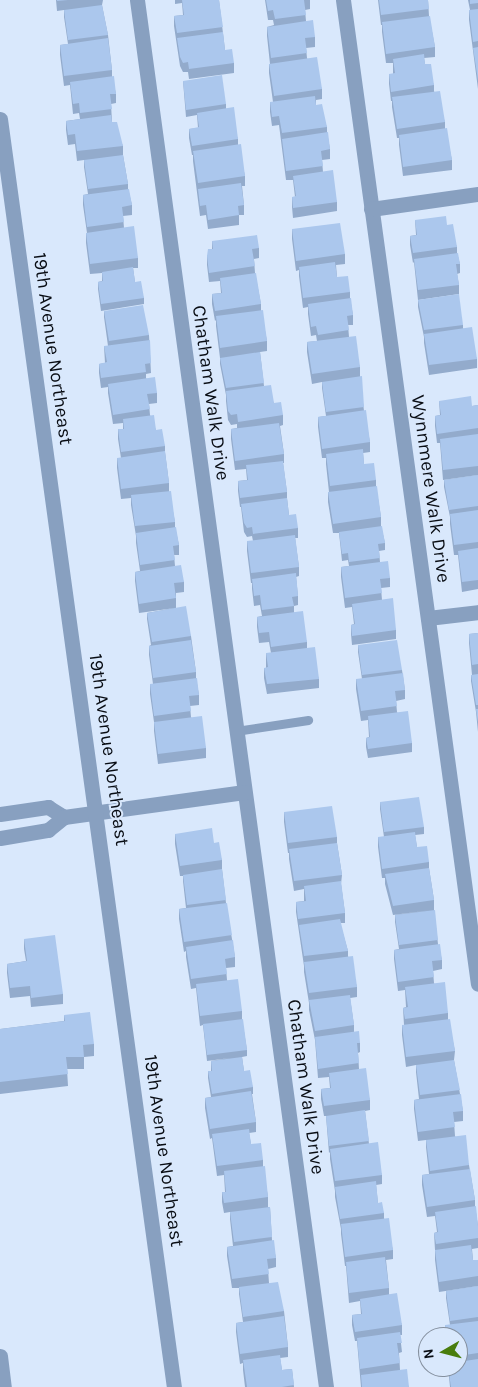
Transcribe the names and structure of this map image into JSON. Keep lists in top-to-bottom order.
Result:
{
  "streets": {
    "street": ["19th Avenue Northeast", "Chatham Walk Drive", "Wynnmere Walk Drive"]
  },
  "north": "left"
}
